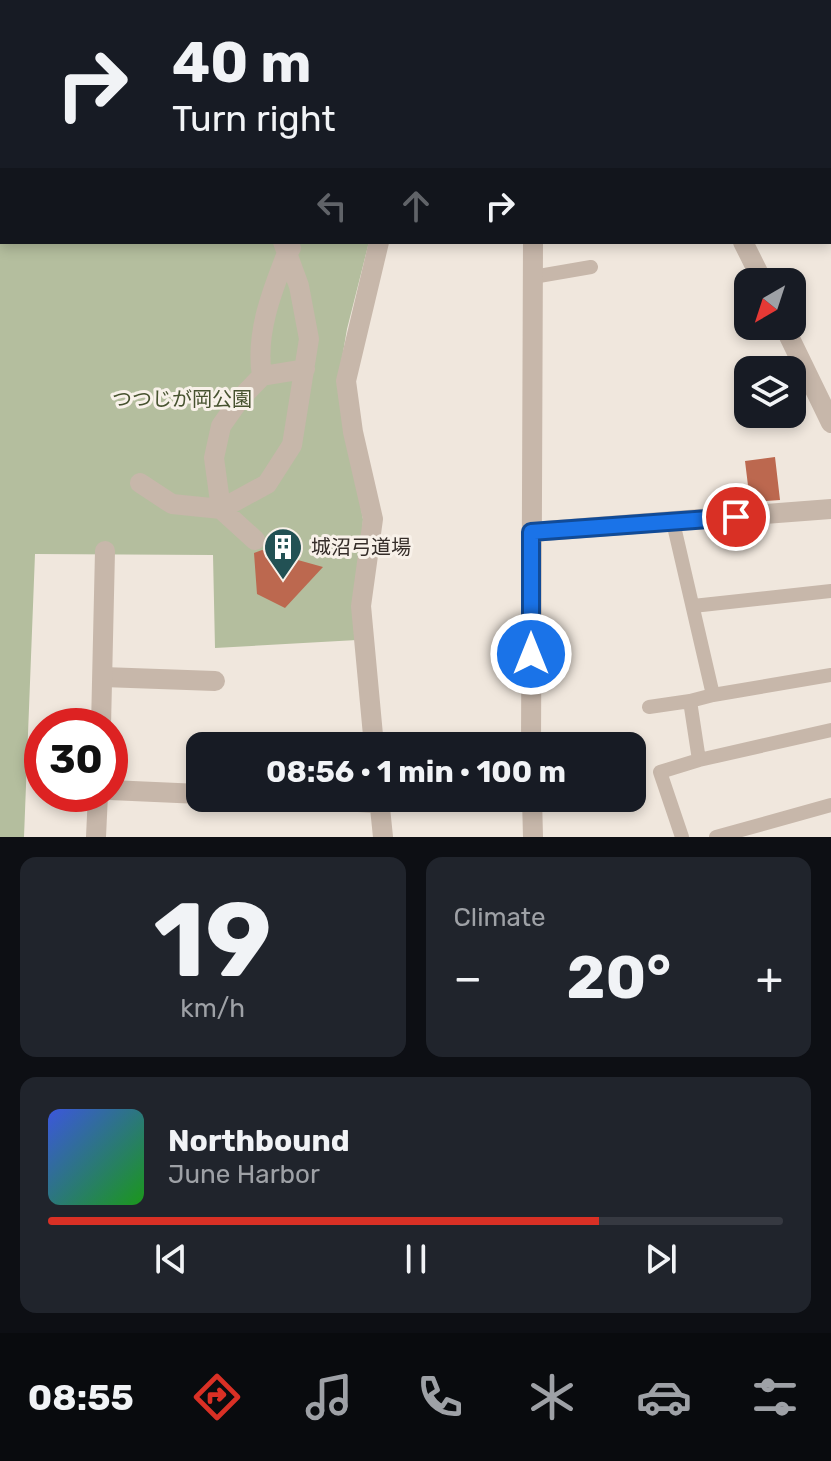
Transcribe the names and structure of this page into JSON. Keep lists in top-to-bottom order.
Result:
{
  "parks": ["つつじが岡公園"],
  "places": {
    "building": ["城沼弓道場"]
  },
  "north": "bottom left",
  "page": {
    "turn": ["40 m", "Turn right"],
    "limit": "30",
    "trip": "08:56 · 1 min · 100 m",
    "tile": [
      ["19", "km/h"],
      "Climate"
    ],
    "heat": ["−", "20°", "+"],
    "song": ["Northbound", "June Harbor"],
    "tabs": "08:55"
  }
}
